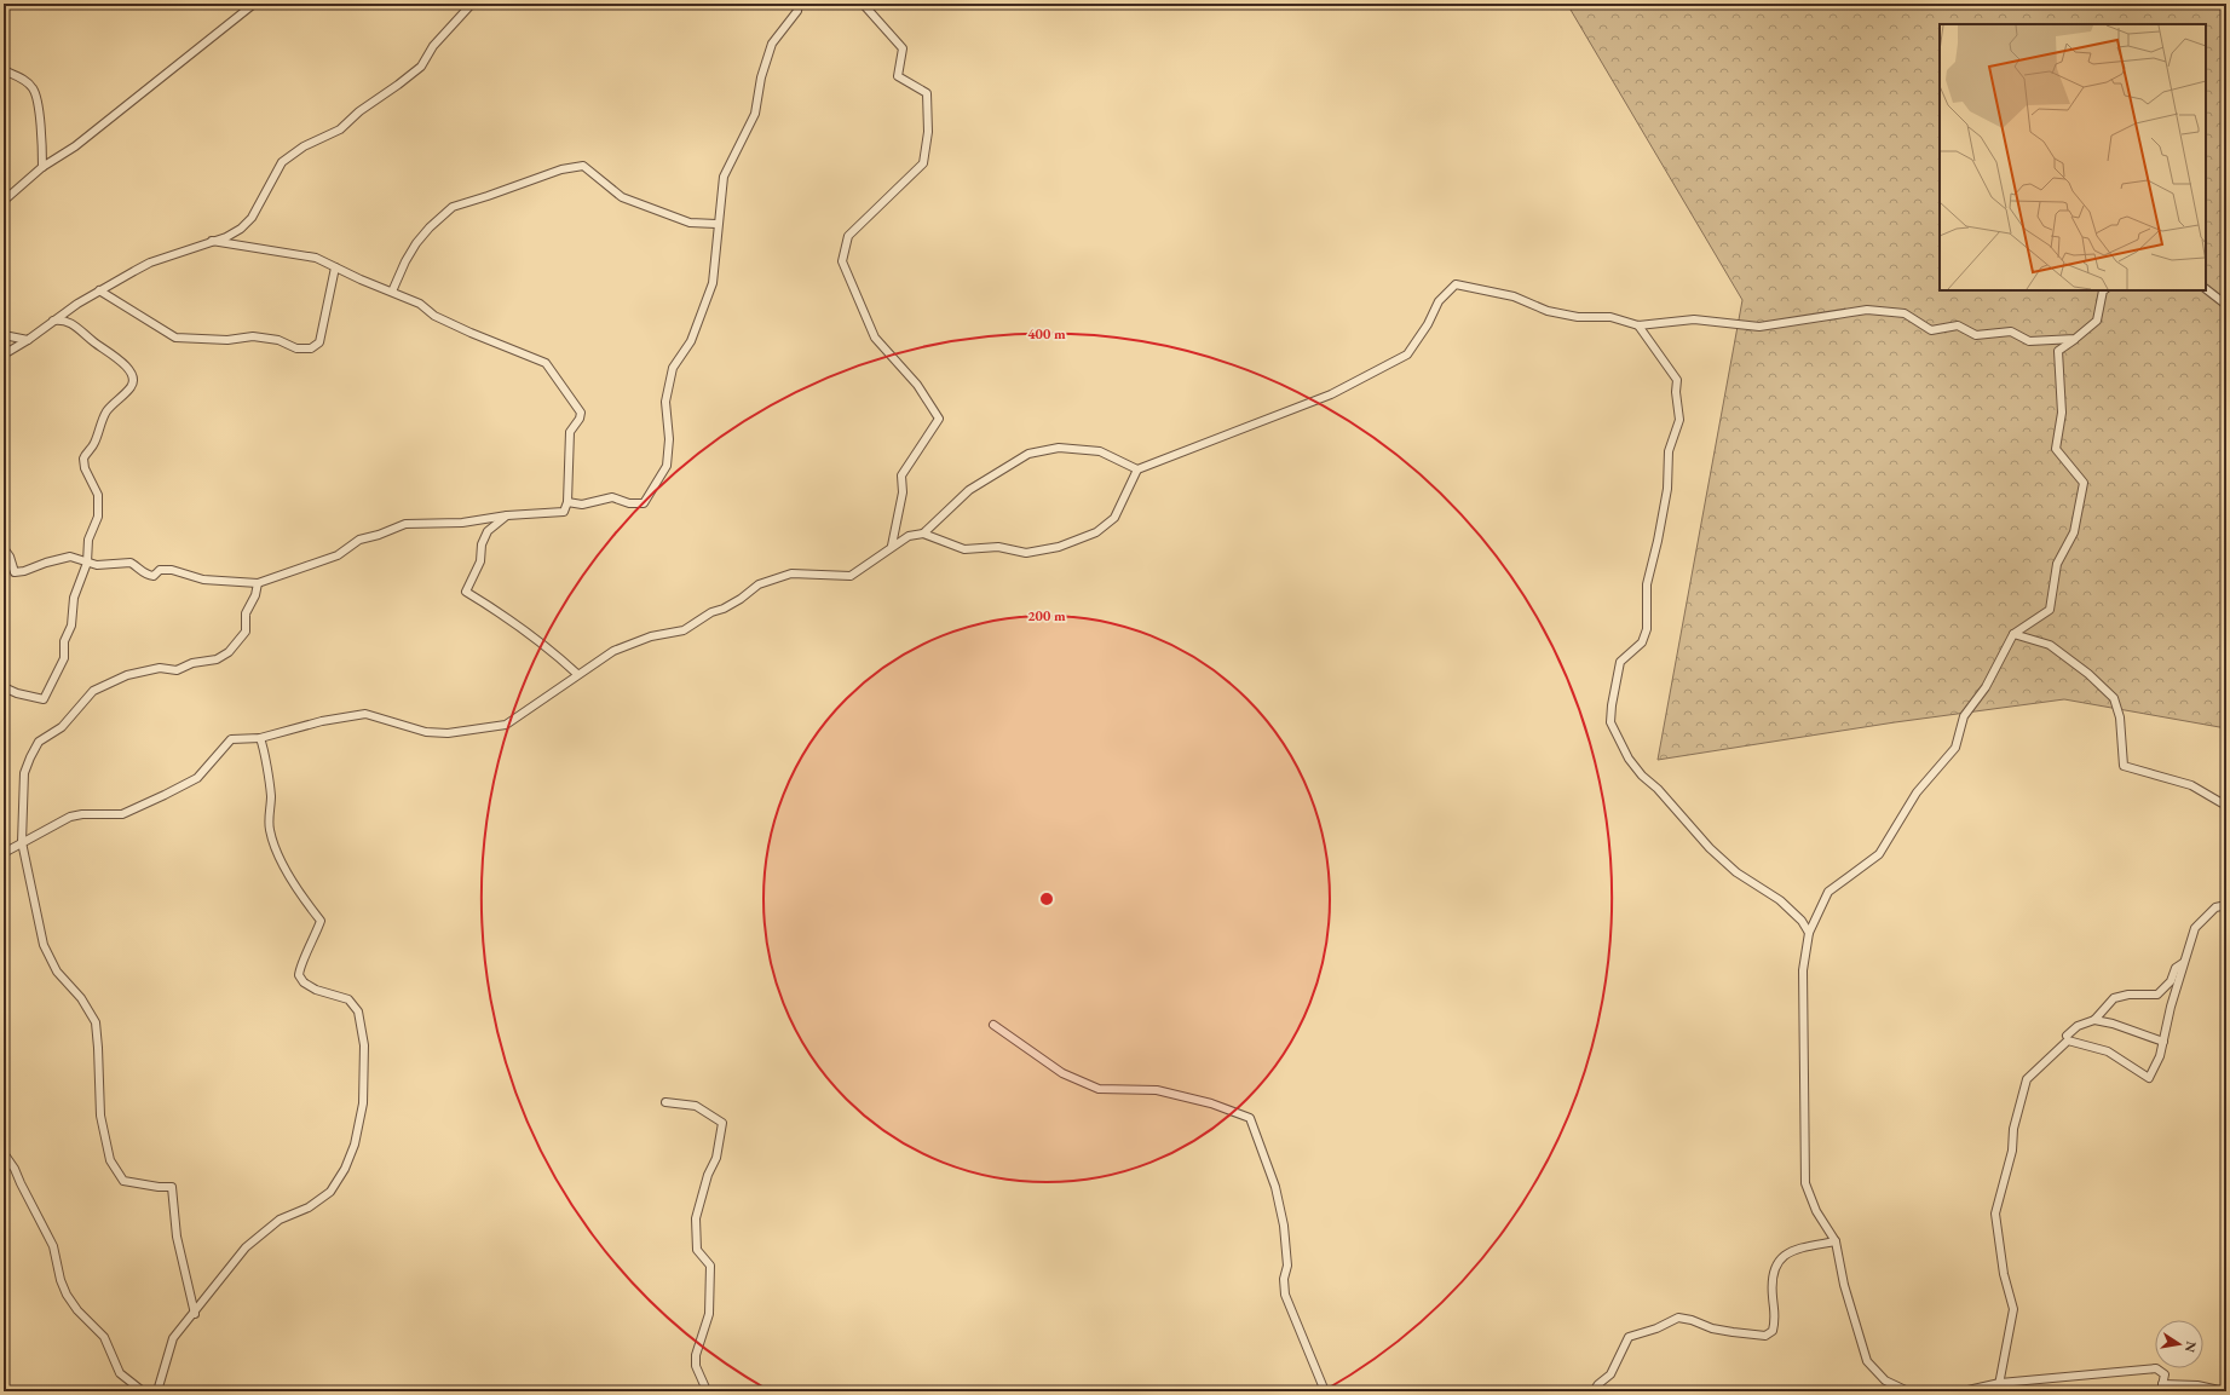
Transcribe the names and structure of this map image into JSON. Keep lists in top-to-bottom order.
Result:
{
  "north": "right",
  "rings": ["400 m", "200 m"]
}
